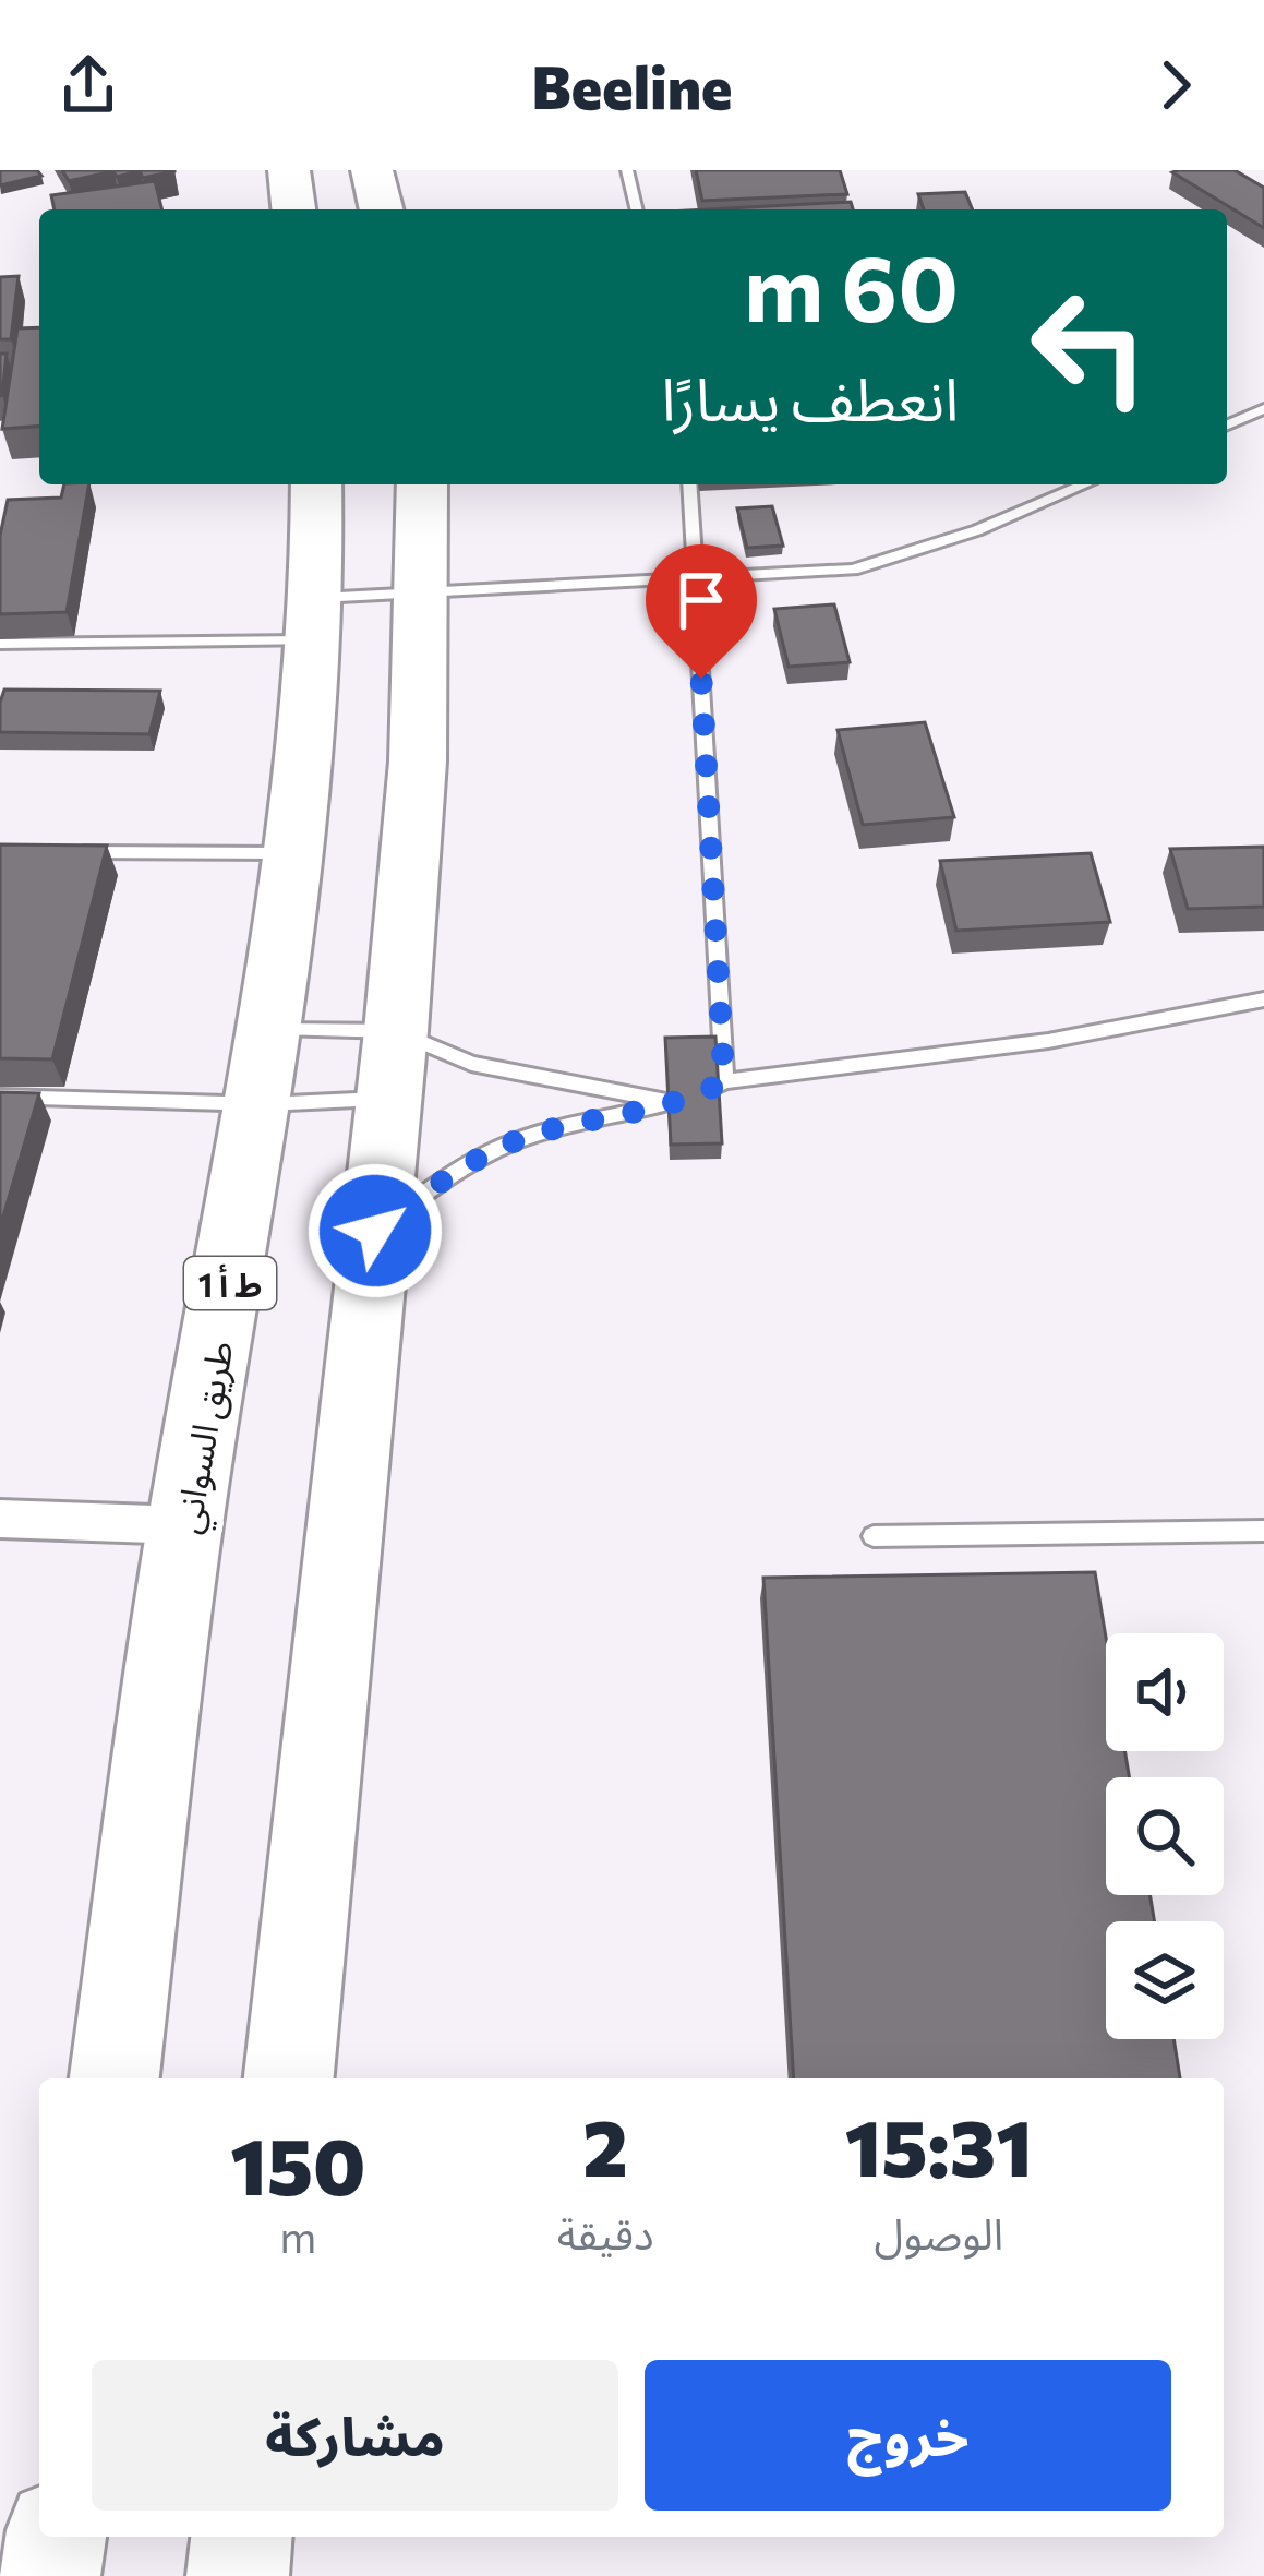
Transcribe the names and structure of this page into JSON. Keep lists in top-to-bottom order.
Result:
{
  "streets": {
    "highway": ["ط أ 1", "طريق السواني"]
  },
  "page": {
    "header": "Beeline",
    "turn": ["60 m", "انعطف يسارًا"],
    "eta": [
      "15:31",
      "الوصول",
      "2",
      "دقيقة",
      "150",
      "m"
    ],
    "buttons": ["خروج", "مشاركة"]
  }
}
